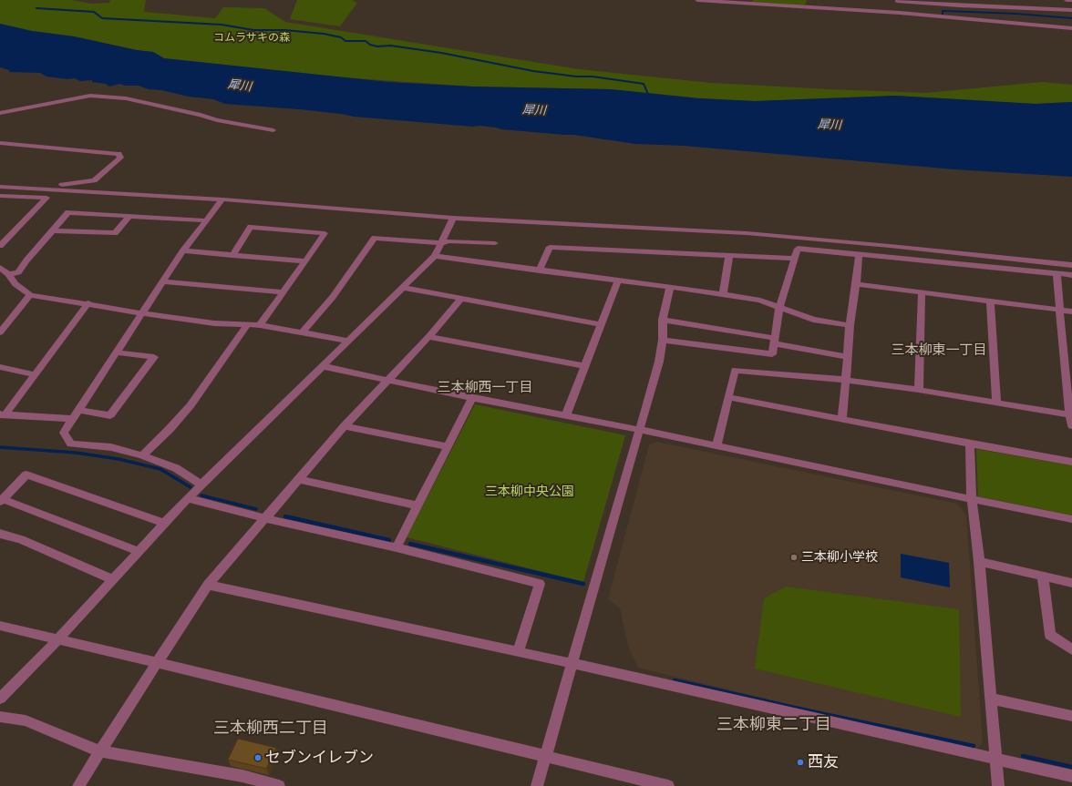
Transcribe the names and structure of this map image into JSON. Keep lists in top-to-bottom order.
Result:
{
  "districts": [
    "三本柳東一丁目",
    "三本柳西一丁目",
    "三本柳東二丁目",
    "三本柳西二丁目"
  ],
  "water": ["犀川"],
  "parks": ["コムラサキの森", "三本柳中央公園"],
  "places": ["三本柳小学校", "セブンイレブン", "西友"]
}
